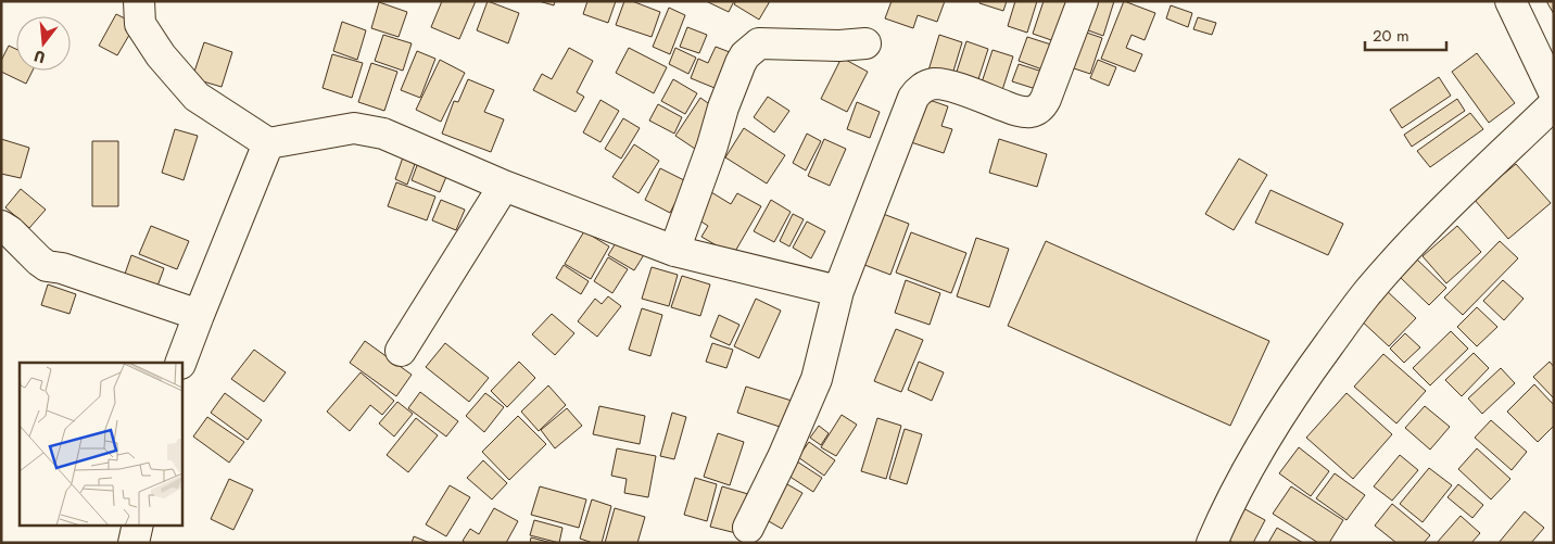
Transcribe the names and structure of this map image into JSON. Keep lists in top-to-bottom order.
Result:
{
  "scale_bar": "20 m",
  "north": "bottom"
}
